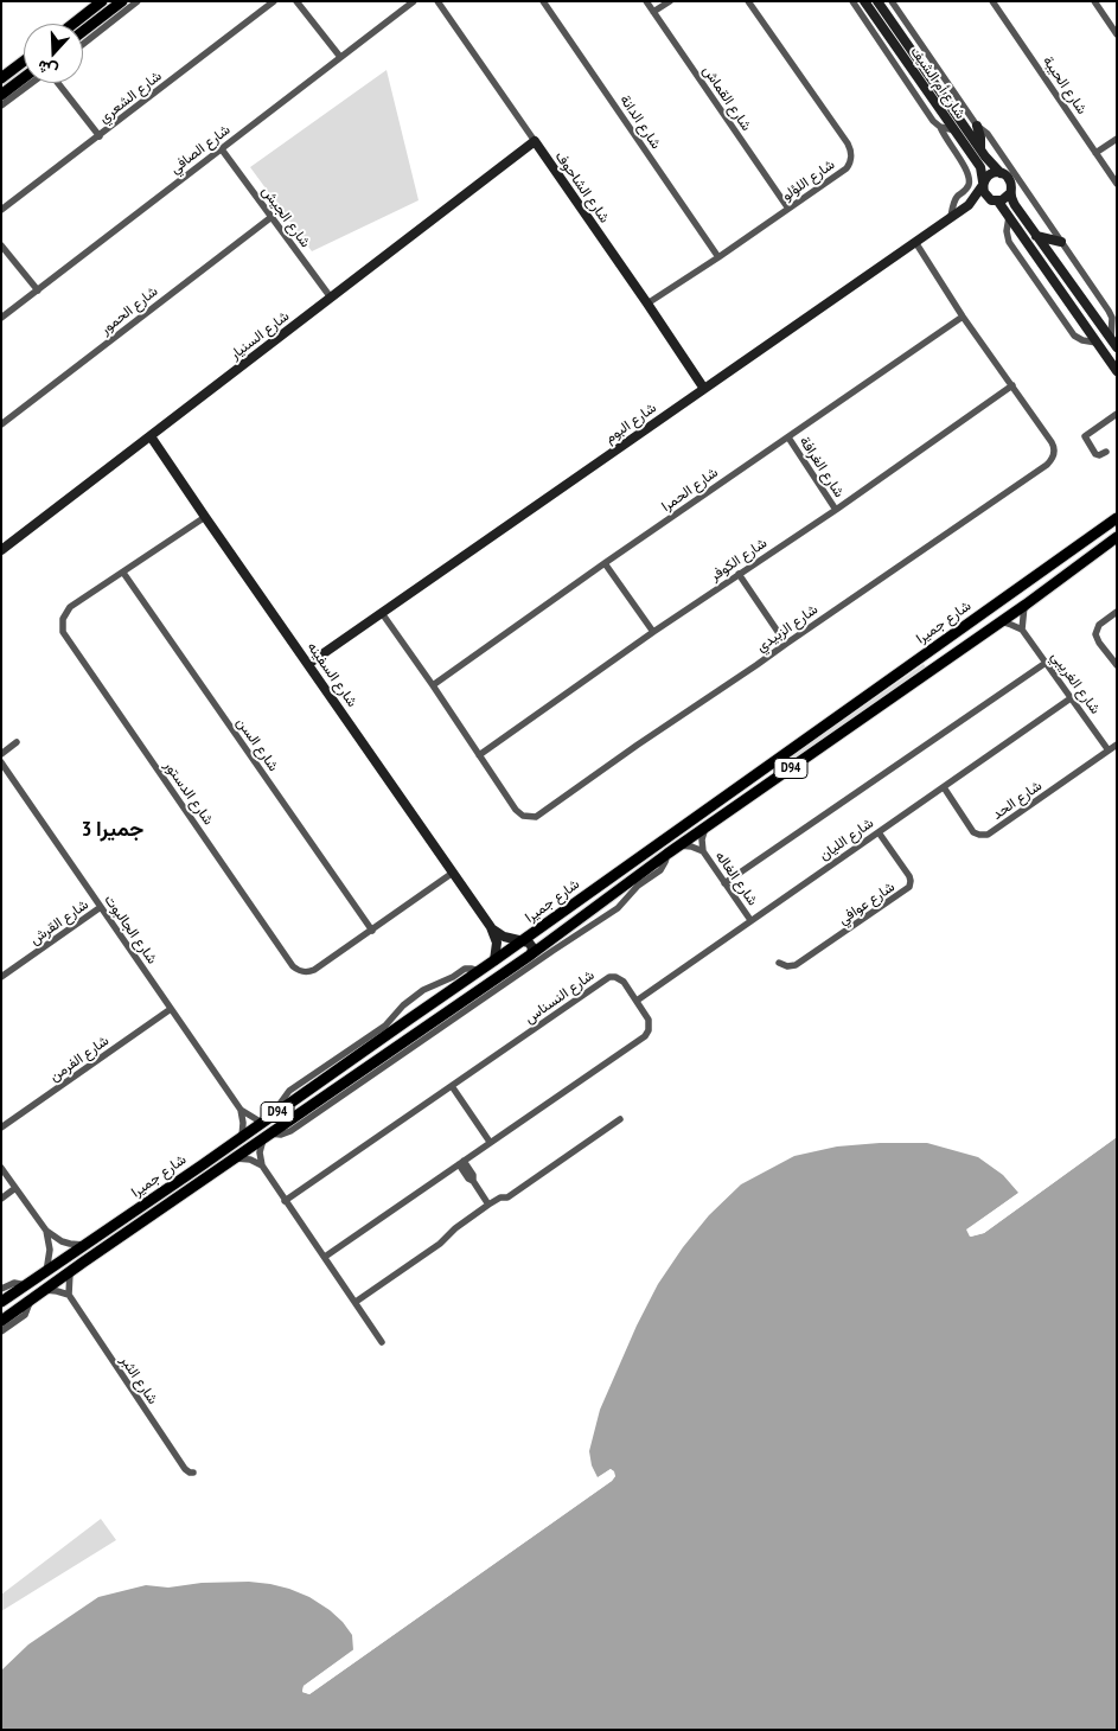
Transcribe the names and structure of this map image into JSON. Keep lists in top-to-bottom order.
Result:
{
  "streets": {
    "main road": ["شارع جميرا", "D94"],
    "street": [
      "شارع أم الشيف",
      "شارع الحيبة",
      "شارع الشعري",
      "شارع القماش",
      "شارع الدانة",
      "شارع الصافي",
      "شارع اللؤلو",
      "شارع الشاحوف",
      "شارع الجيش",
      "شارع الحمور",
      "شارع السنيار",
      "شارع البوم",
      "شارع الغرافة",
      "شارع الحمرا",
      "شارع الكوفر",
      "شارع الزبيدي",
      "شارع السفينه",
      "شارع الغريبي",
      "شارع السن",
      "شارع الدستور",
      "شارع الحد",
      "شارع الليان",
      "شارع الغاله",
      "شارع عوافي",
      "شارع القرش",
      "شارع الجالبوت",
      "شارع النسناس",
      "شارع الفرمن",
      "شارع الثبر"
    ]
  },
  "crossings": [
    ["شارع أم الشيف", "شارع البوم"],
    ["شارع القماش", "شارع اللؤلو"],
    ["شارع الدانة", "شارع اللؤلو"],
    ["شارع الصافي", "شارع الجيش"],
    ["شارع اللؤلو", "شارع الشاحوف"],
    ["شارع الشاحوف", "شارع السنيار"],
    ["شارع الشاحوف", "شارع البوم"],
    ["شارع الجيش", "شارع الحمور"],
    ["شارع الجيش", "شارع السنيار"],
    ["شارع السنيار", "شارع السفينه"],
    ["شارع البوم", "شارع الزبيدي"],
    ["شارع البوم", "شارع السفينه"],
    ["شارع الغرافة", "شارع الحمرا"],
    ["شارع الغرافة", "شارع الكوفر"],
    ["شارع الحمرا", "شارع الزبيدي"],
    ["شارع الكوفر", "شارع الزبيدي"],
    ["شارع جميرا", "شارع السفينه"],
    ["شارع جميرا", "شارع الغاله"],
    ["شارع جميرا", "شارع الجالبوت"],
    ["شارع السفينه", "شارع الدستور"],
    ["شارع الغريبي", "شارع الحد"],
    ["شارع الغريبي", "شارع الليان"],
    ["شارع السن", "شارع الدستور"],
    ["شارع الحد", "شارع الليان"],
    ["شارع الليان", "شارع الغاله"],
    ["شارع الليان", "شارع عوافي"],
    ["شارع الليان", "شارع النسناس"],
    ["شارع القرش", "شارع الجالبوت"],
    ["شارع الجالبوت", "شارع الفرمن"]
  ],
  "districts": ["جميرا 3"],
  "north": "bottom"
}
